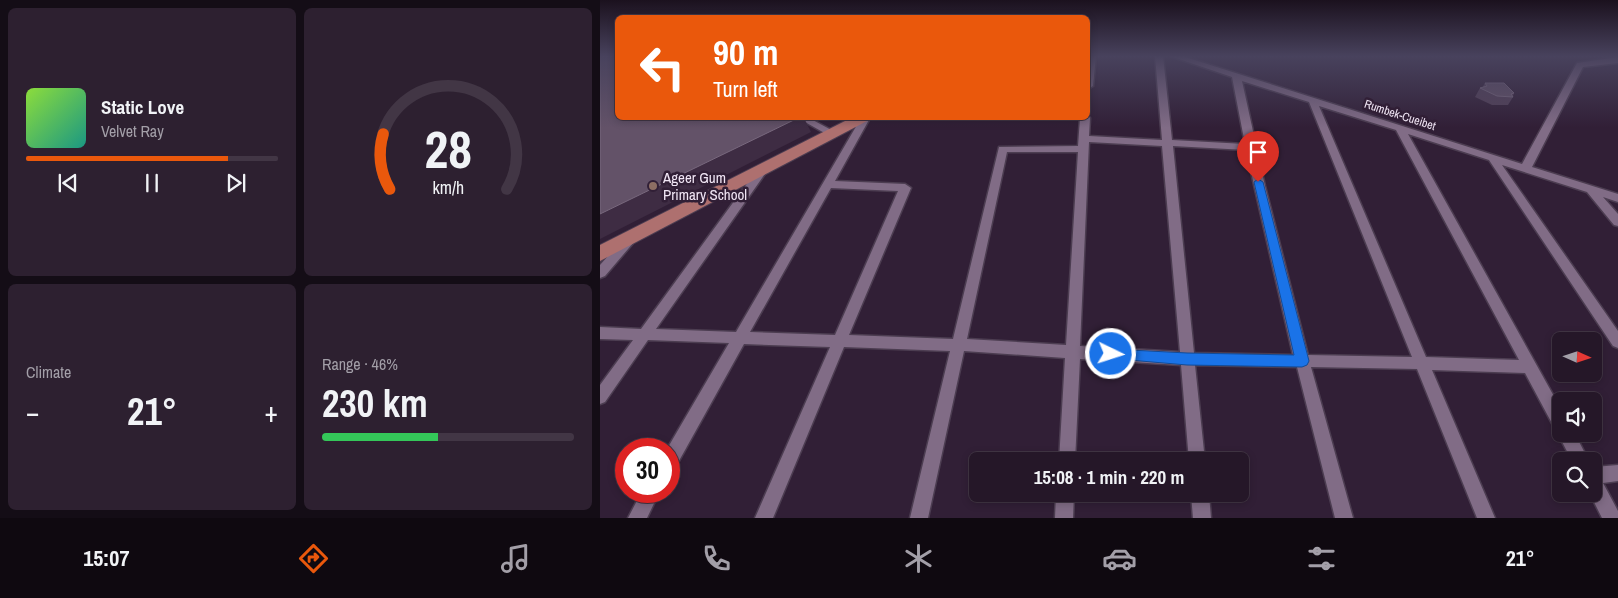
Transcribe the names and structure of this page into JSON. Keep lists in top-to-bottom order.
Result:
{
  "streets": {
    "street": ["Rumbek-Cueibet"]
  },
  "places": ["Ageer Gum Primary School"],
  "north": "right",
  "page": {
    "turn": ["90 m", "Turn left"],
    "song": ["Static Love", "Velvet Ray"],
    "tile": [
      "Climate",
      ["Range · 46%", "230 km"]
    ],
    "heat": ["−", "21°", "+"],
    "limit": "30",
    "trip": "15:08 · 1 min · 220 m",
    "tabs": ["15:07", "21°"],
    "gauge": ["28", "km/h"]
  }
}
